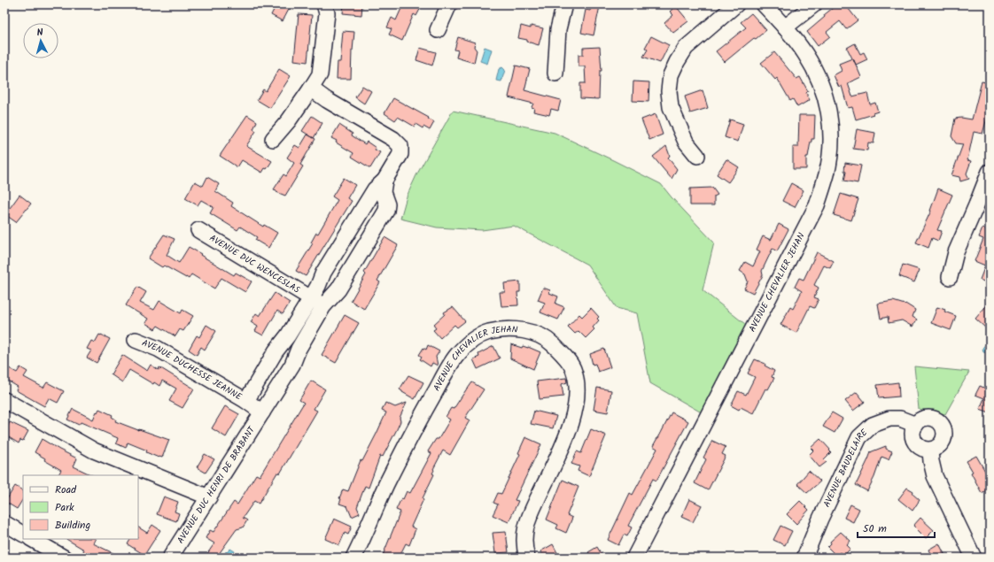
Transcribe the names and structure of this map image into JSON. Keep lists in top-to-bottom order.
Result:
{
  "streets": {
    "street": [
      "AVENUE DUC WENCESLAS",
      "AVENUE CHEVALIER JEHAN",
      "AVENUE DUCHESSE JEANNE",
      "AVENUE BAUDELAIRE",
      "AVENUE DUC HENRI DE BRABANT"
    ]
  },
  "crossings": [
    ["AVENUE DUC WENCESLAS", "AVENUE DUC HENRI DE BRABANT"],
    ["AVENUE DUCHESSE JEANNE", "AVENUE DUC HENRI DE BRABANT"]
  ],
  "legend": ["Road", "Park", "Building"],
  "scale_bar": "50 m",
  "north": "top"
}
